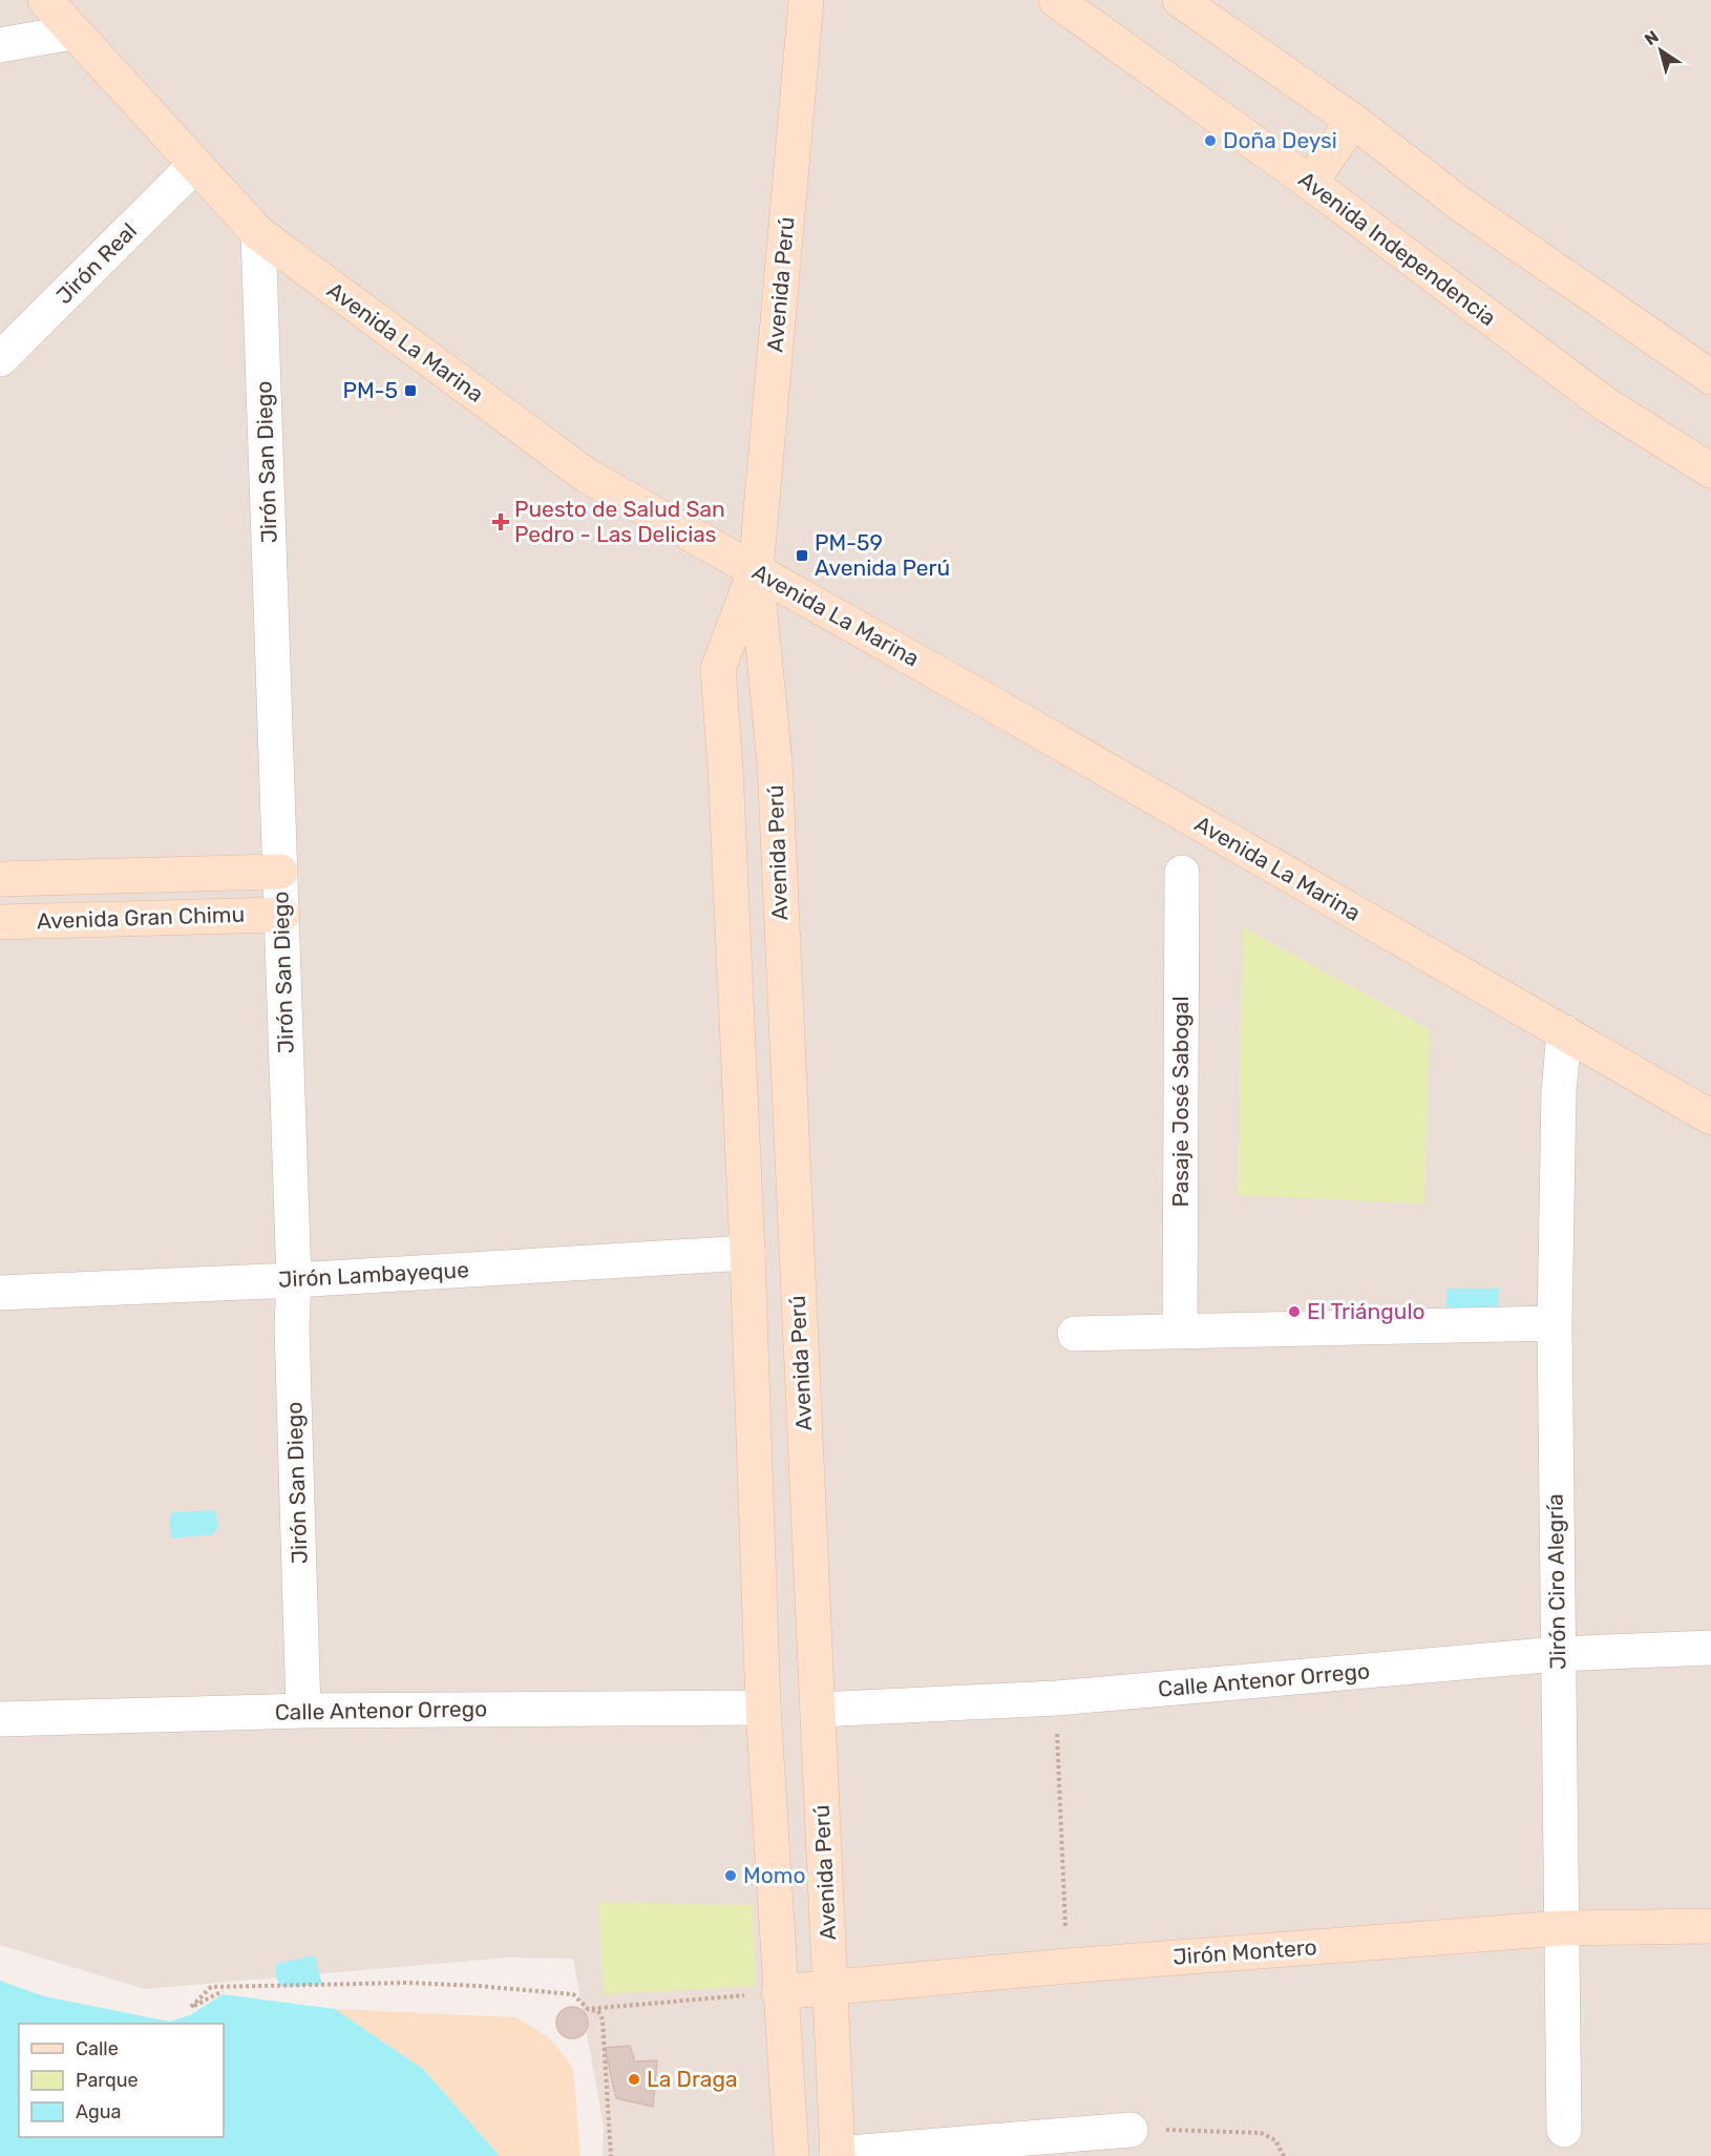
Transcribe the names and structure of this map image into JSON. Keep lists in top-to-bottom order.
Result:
{
  "streets": {
    "street": [
      "Avenida Independencia",
      "Jirón Real",
      "Avenida Perú",
      "Avenida La Marina",
      "Jirón San Diego",
      "Avenida Gran Chimu",
      "Pasaje José Sabogal",
      "Jirón Lambayeque",
      "Jirón Ciro Alegría",
      "Calle Antenor Orrego",
      "Jirón Montero"
    ]
  },
  "crossings": [
    ["Jirón Real", "Avenida La Marina"],
    ["Avenida Perú", "Avenida La Marina"],
    ["Avenida Perú", "Jirón Lambayeque"],
    ["Avenida Perú", "Calle Antenor Orrego"],
    ["Avenida Perú", "Jirón Montero"],
    ["Avenida La Marina", "Jirón San Diego"],
    ["Avenida La Marina", "Jirón Ciro Alegría"],
    ["Jirón San Diego", "Avenida Gran Chimu"],
    ["Jirón San Diego", "Jirón Lambayeque"],
    ["Jirón San Diego", "Calle Antenor Orrego"],
    ["Jirón Ciro Alegría", "Calle Antenor Orrego"],
    ["Jirón Ciro Alegría", "Jirón Montero"]
  ],
  "places": {
    "other": [
      "Doña Deysi",
      "El Triángulo",
      "Momo",
      "La Draga"
    ],
    "transit": ["PM-5", "PM-59 Avenida Perú"],
    "health": ["Puesto de Salud San Pedro - Las Delicias"]
  },
  "legend": ["Calle", "Parque", "Agua"],
  "north": "top left"
}
